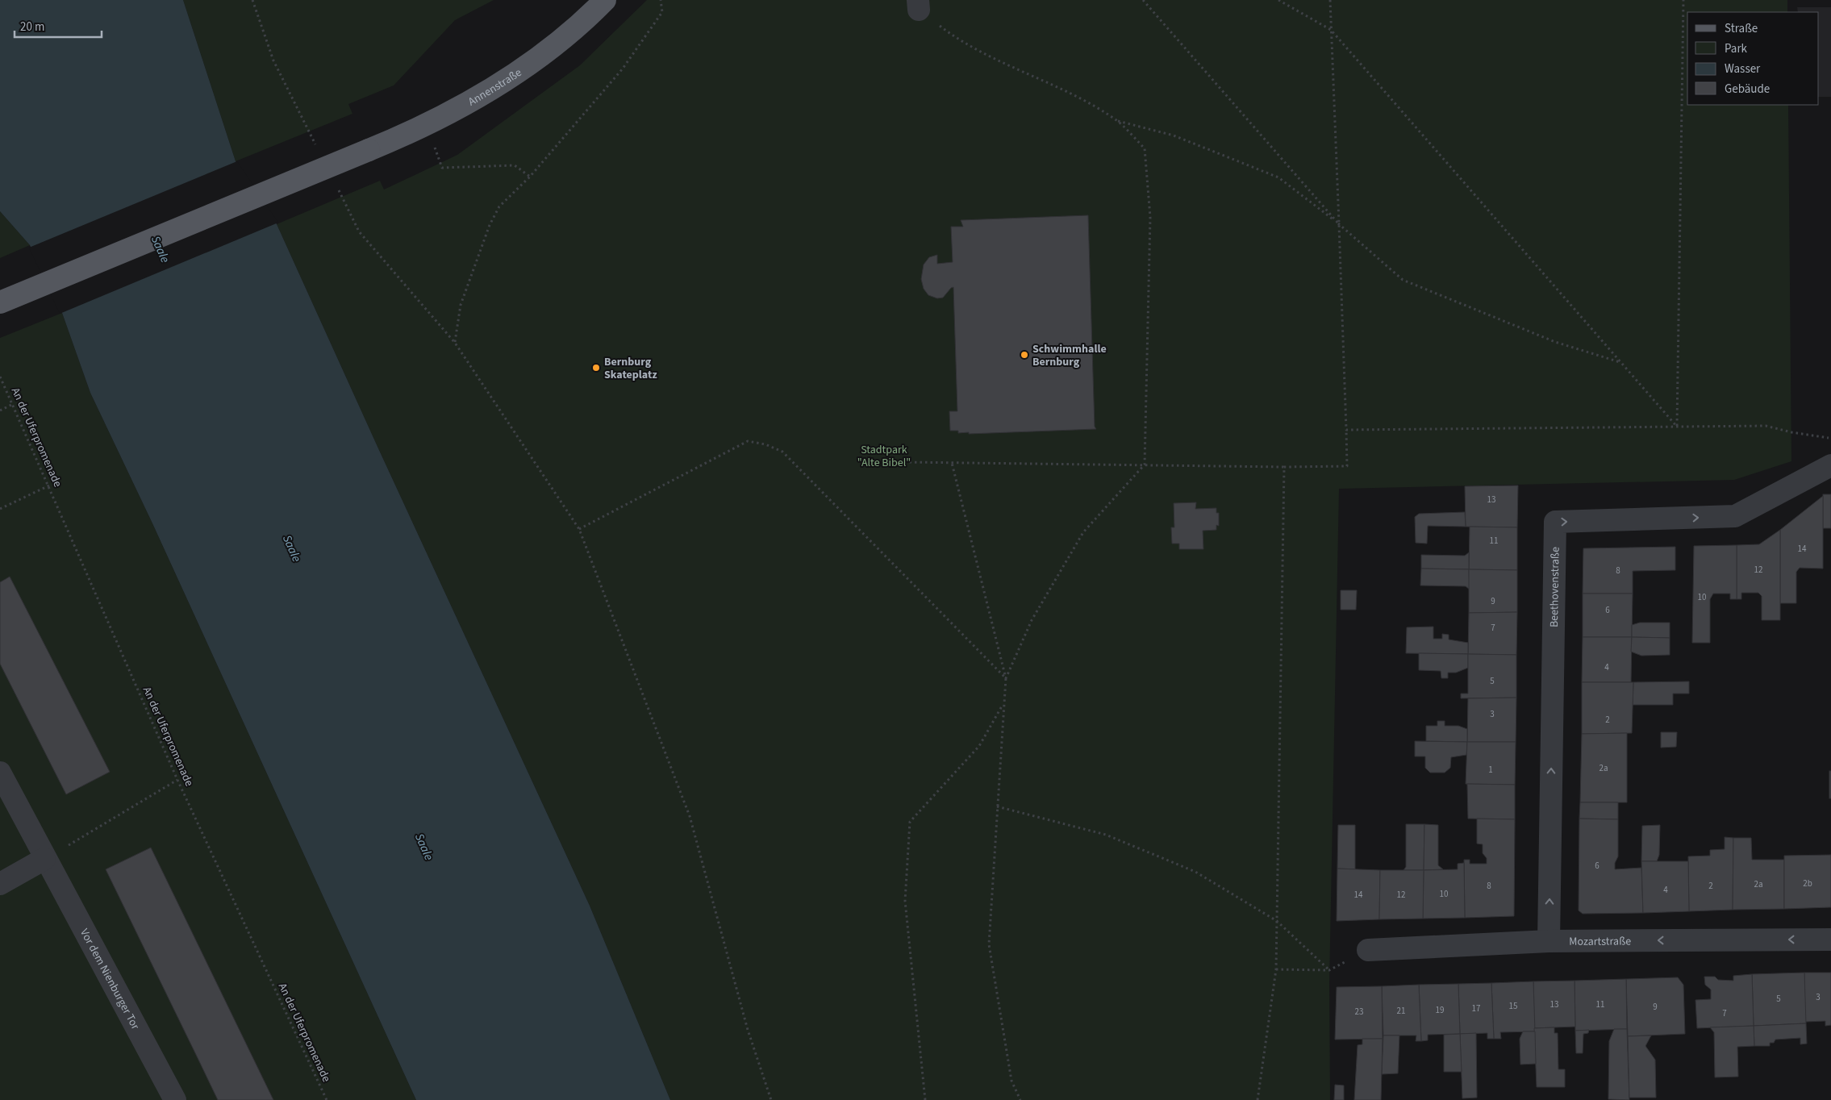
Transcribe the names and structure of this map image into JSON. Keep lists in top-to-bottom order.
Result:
{
  "streets": {
    "main road": ["Annenstraße"],
    "street": ["Beethovenstraße", "Mozartstraße", "Vor dem Nienburger Tor"],
    "path": ["An der Uferpromenade"]
  },
  "crossings": [
    ["Beethovenstraße", "Mozartstraße"]
  ],
  "one_way": ["Mozartstraße"],
  "water": ["Saale"],
  "parks": ["Stadtpark \"Alte Bibel\""],
  "places": ["Schwimmhalle Bernburg", "Bernburg Skateplatz"],
  "house_numbers": [
    "13",
    "11",
    "14",
    "12",
    "8",
    "10",
    "9",
    "6",
    "7",
    "4",
    "5",
    "3",
    "2",
    "2a",
    "1",
    "6",
    "2b",
    "2a",
    "8",
    "2",
    "4",
    "10",
    "14",
    "12",
    "3",
    "5",
    "13",
    "11",
    "15",
    "9",
    "17",
    "19",
    "21",
    "23",
    "7"
  ],
  "legend": [
    "Straße",
    "Park",
    "Wasser",
    "Gebäude"
  ],
  "scale_bar": "20 m"
}
